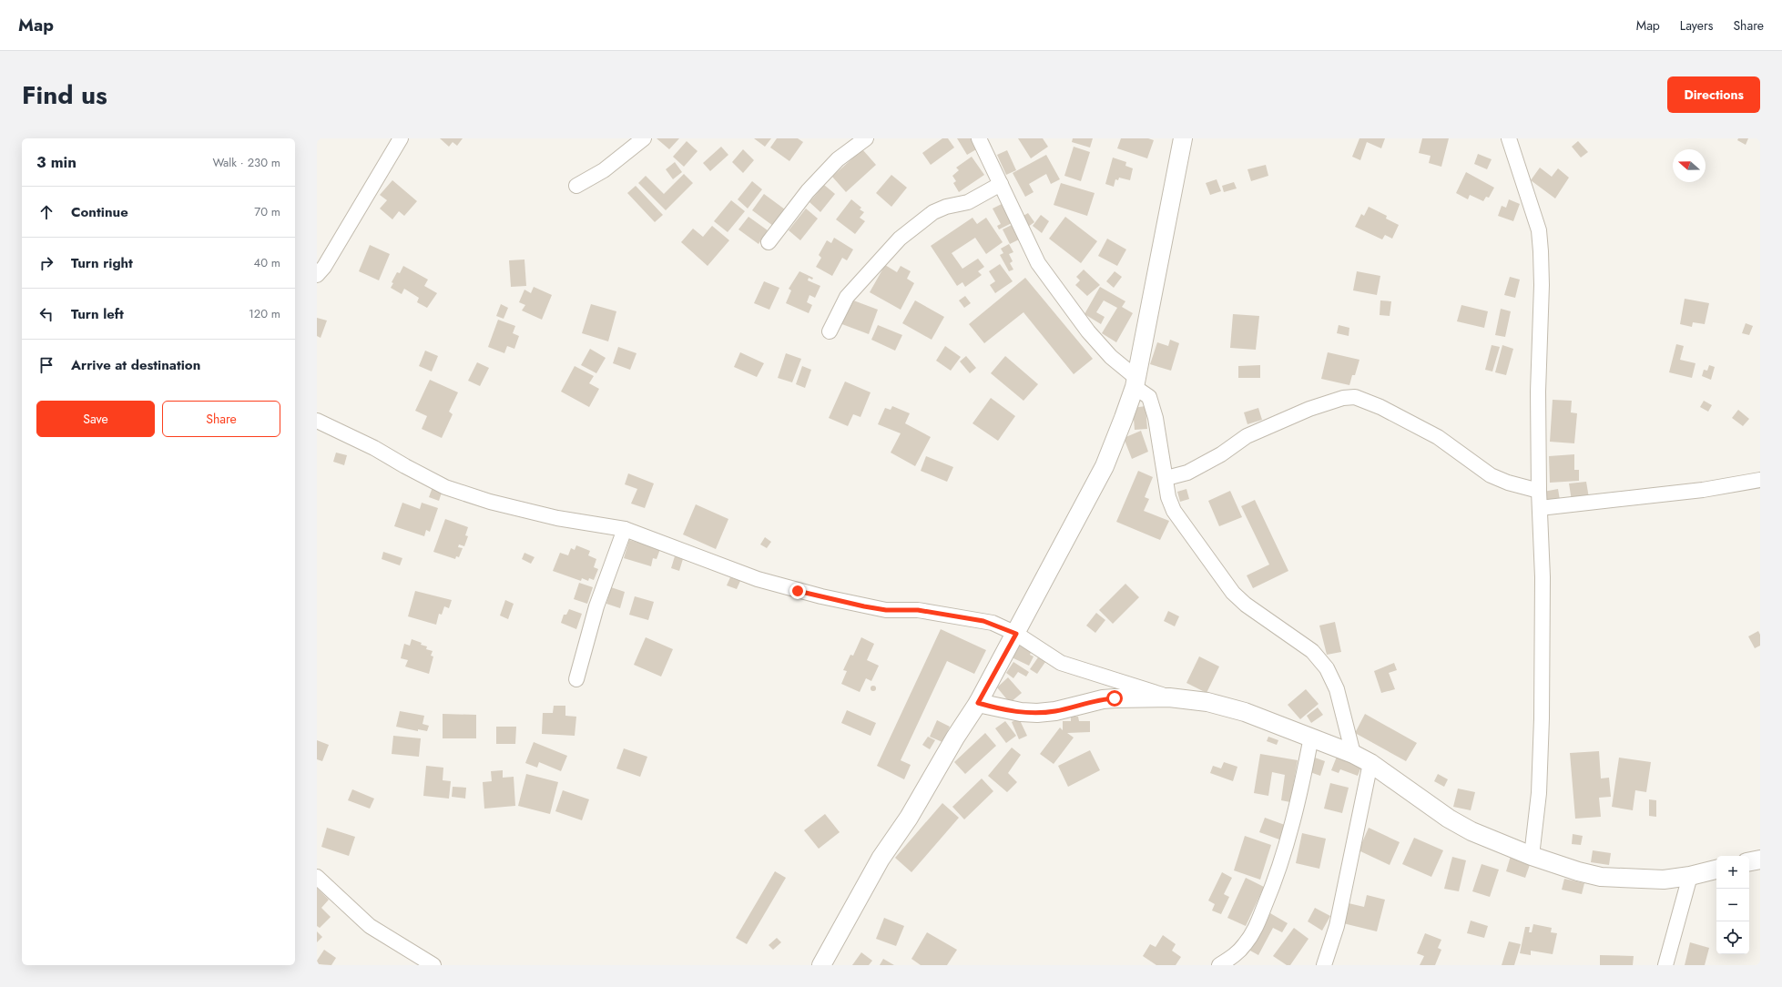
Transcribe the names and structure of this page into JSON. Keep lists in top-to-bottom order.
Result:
{
  "north": "left",
  "page": {
    "header": "Map",
    "nav": ["Map", "Layers", "Share"],
    "title": "Find us",
    "buttons": [
      "Directions",
      ["Save", "Share"]
    ],
    "heading": ["3 min", "Walk · 230 m"],
    "list": [
      ["Continue", "70 m"],
      ["Turn right", "40 m"],
      ["Turn left", "120 m"],
      "Arrive at destination"
    ],
    "map_buttons": ["+", "−"]
  }
}
